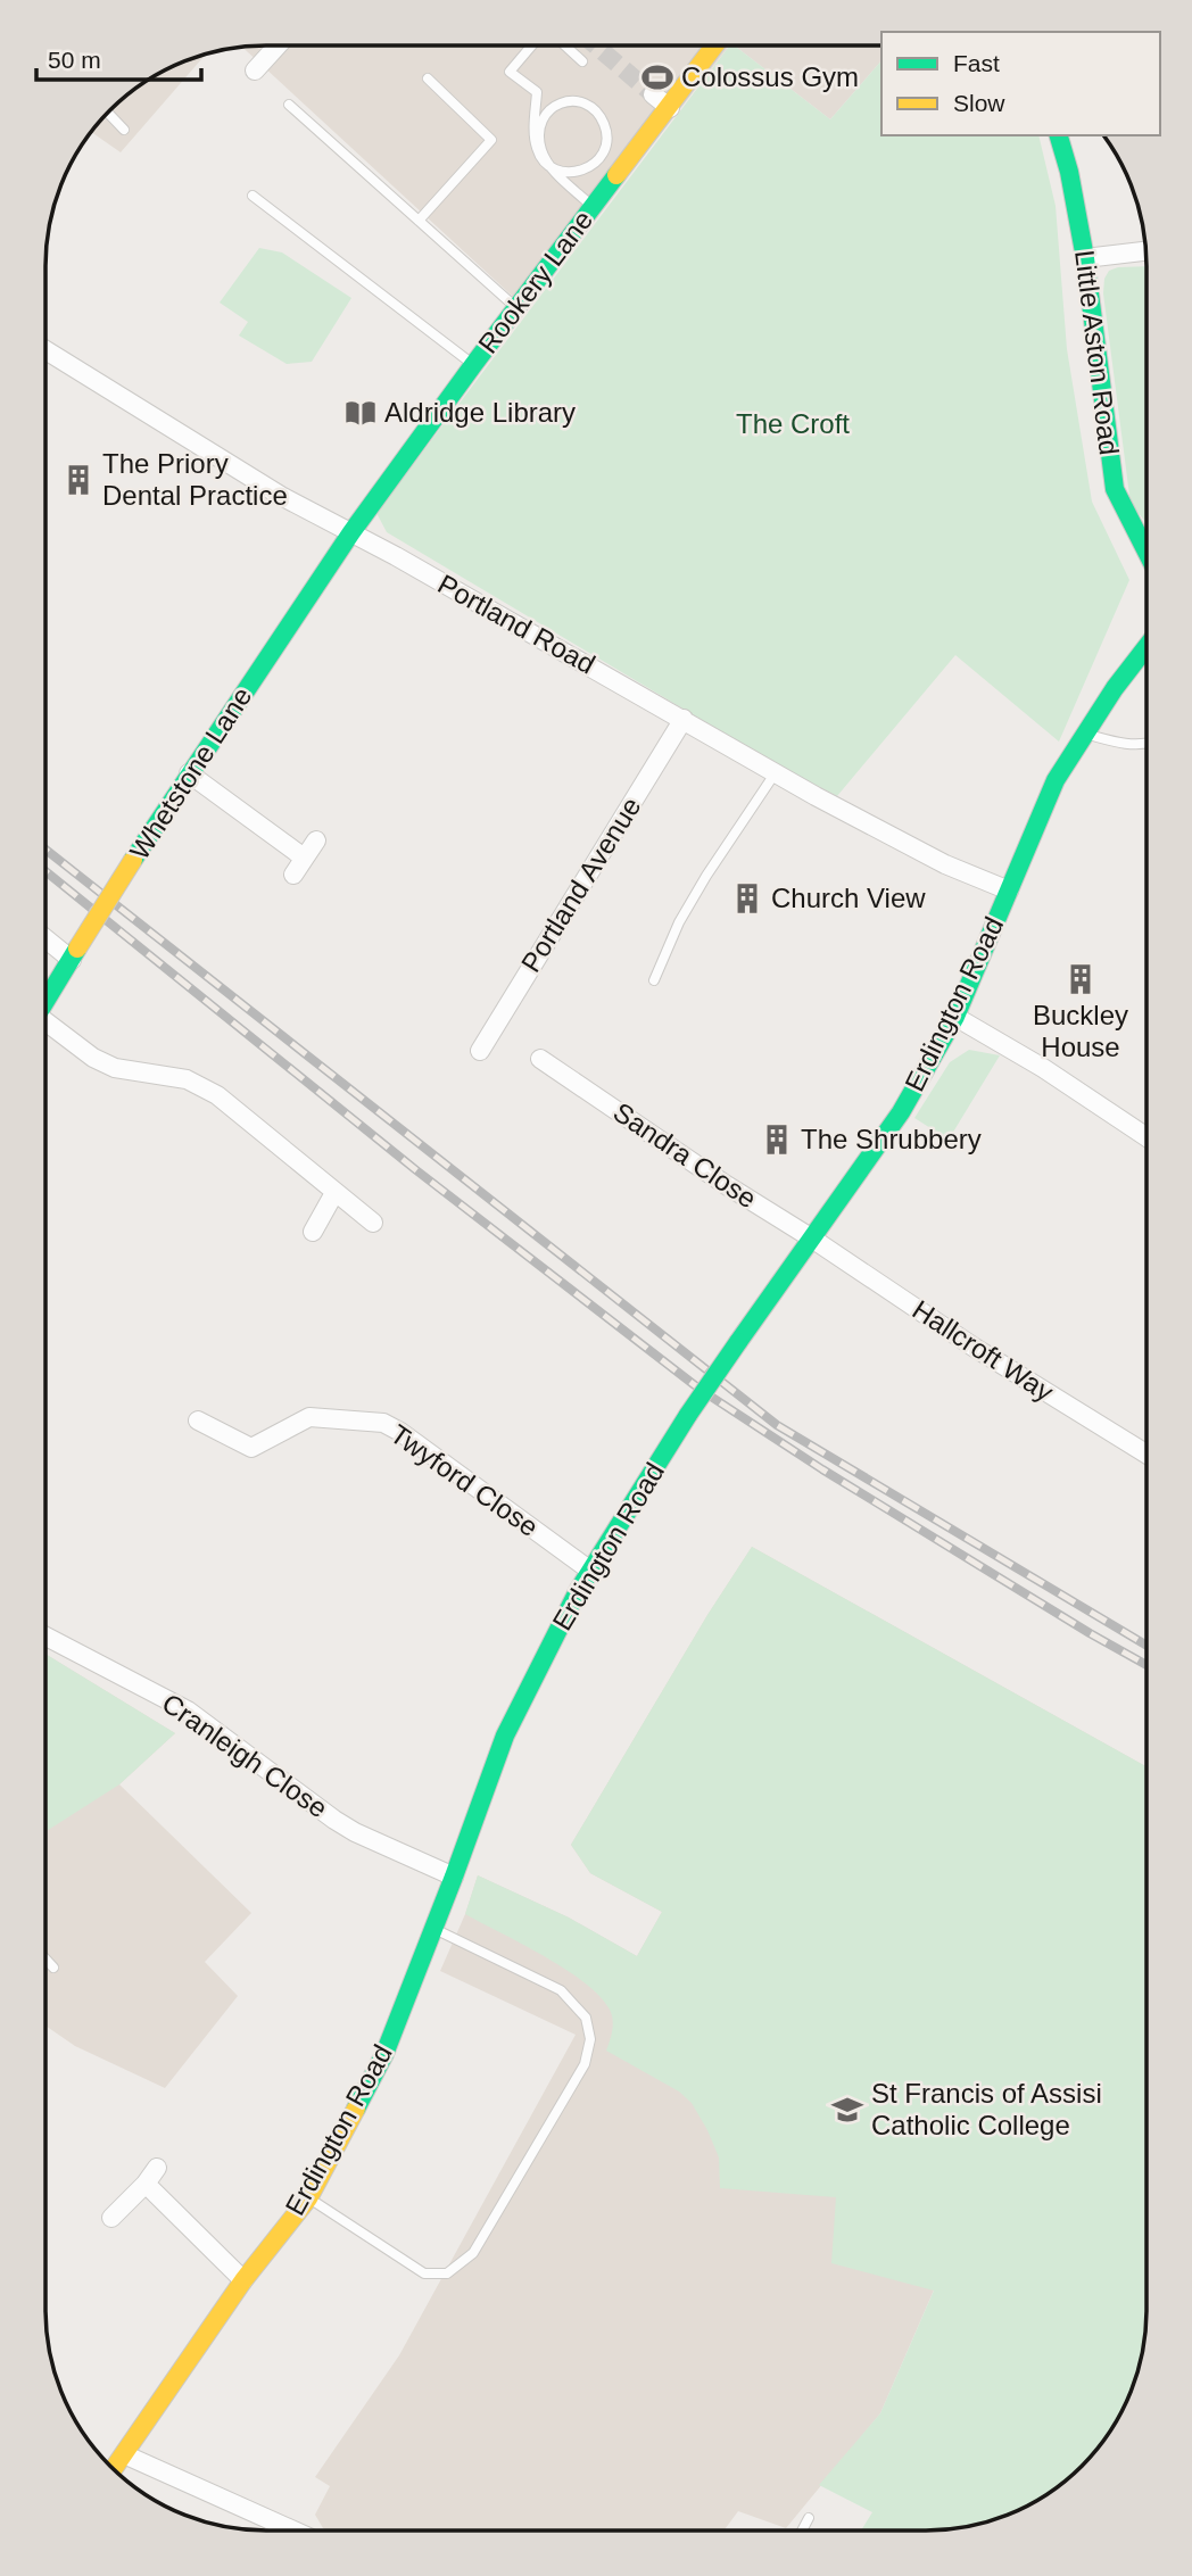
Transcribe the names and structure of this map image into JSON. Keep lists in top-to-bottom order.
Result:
{
  "streets": {
    "street": [
      "Rookery Lane",
      "Little Aston Road",
      "Portland Road",
      "Whetstone Lane",
      "Portland Avenue",
      "Erdington Road",
      "Sandra Close",
      "Hallcroft Way",
      "Twyford Close",
      "Cranleigh Close"
    ]
  },
  "crossings": [
    ["Rookery Lane", "Portland Road"],
    ["Rookery Lane", "Whetstone Lane"],
    ["Portland Road", "Whetstone Lane"],
    ["Portland Road", "Portland Avenue"],
    ["Portland Road", "Erdington Road"],
    ["Erdington Road", "Sandra Close"],
    ["Erdington Road", "Hallcroft Way"],
    ["Erdington Road", "Twyford Close"],
    ["Erdington Road", "Cranleigh Close"],
    ["Sandra Close", "Hallcroft Way"]
  ],
  "parks": ["The Croft"],
  "places": {
    "sports": ["Colossus Gym"],
    "library": ["Aldridge Library"],
    "building": [
      "The Priory Dental Practice",
      "Church View",
      "Buckley House",
      "The Shrubbery"
    ],
    "school or university": ["St Francis of Assisi Catholic College"]
  },
  "legend": ["Fast", "Slow"],
  "scale_bar": "50 m"
}
